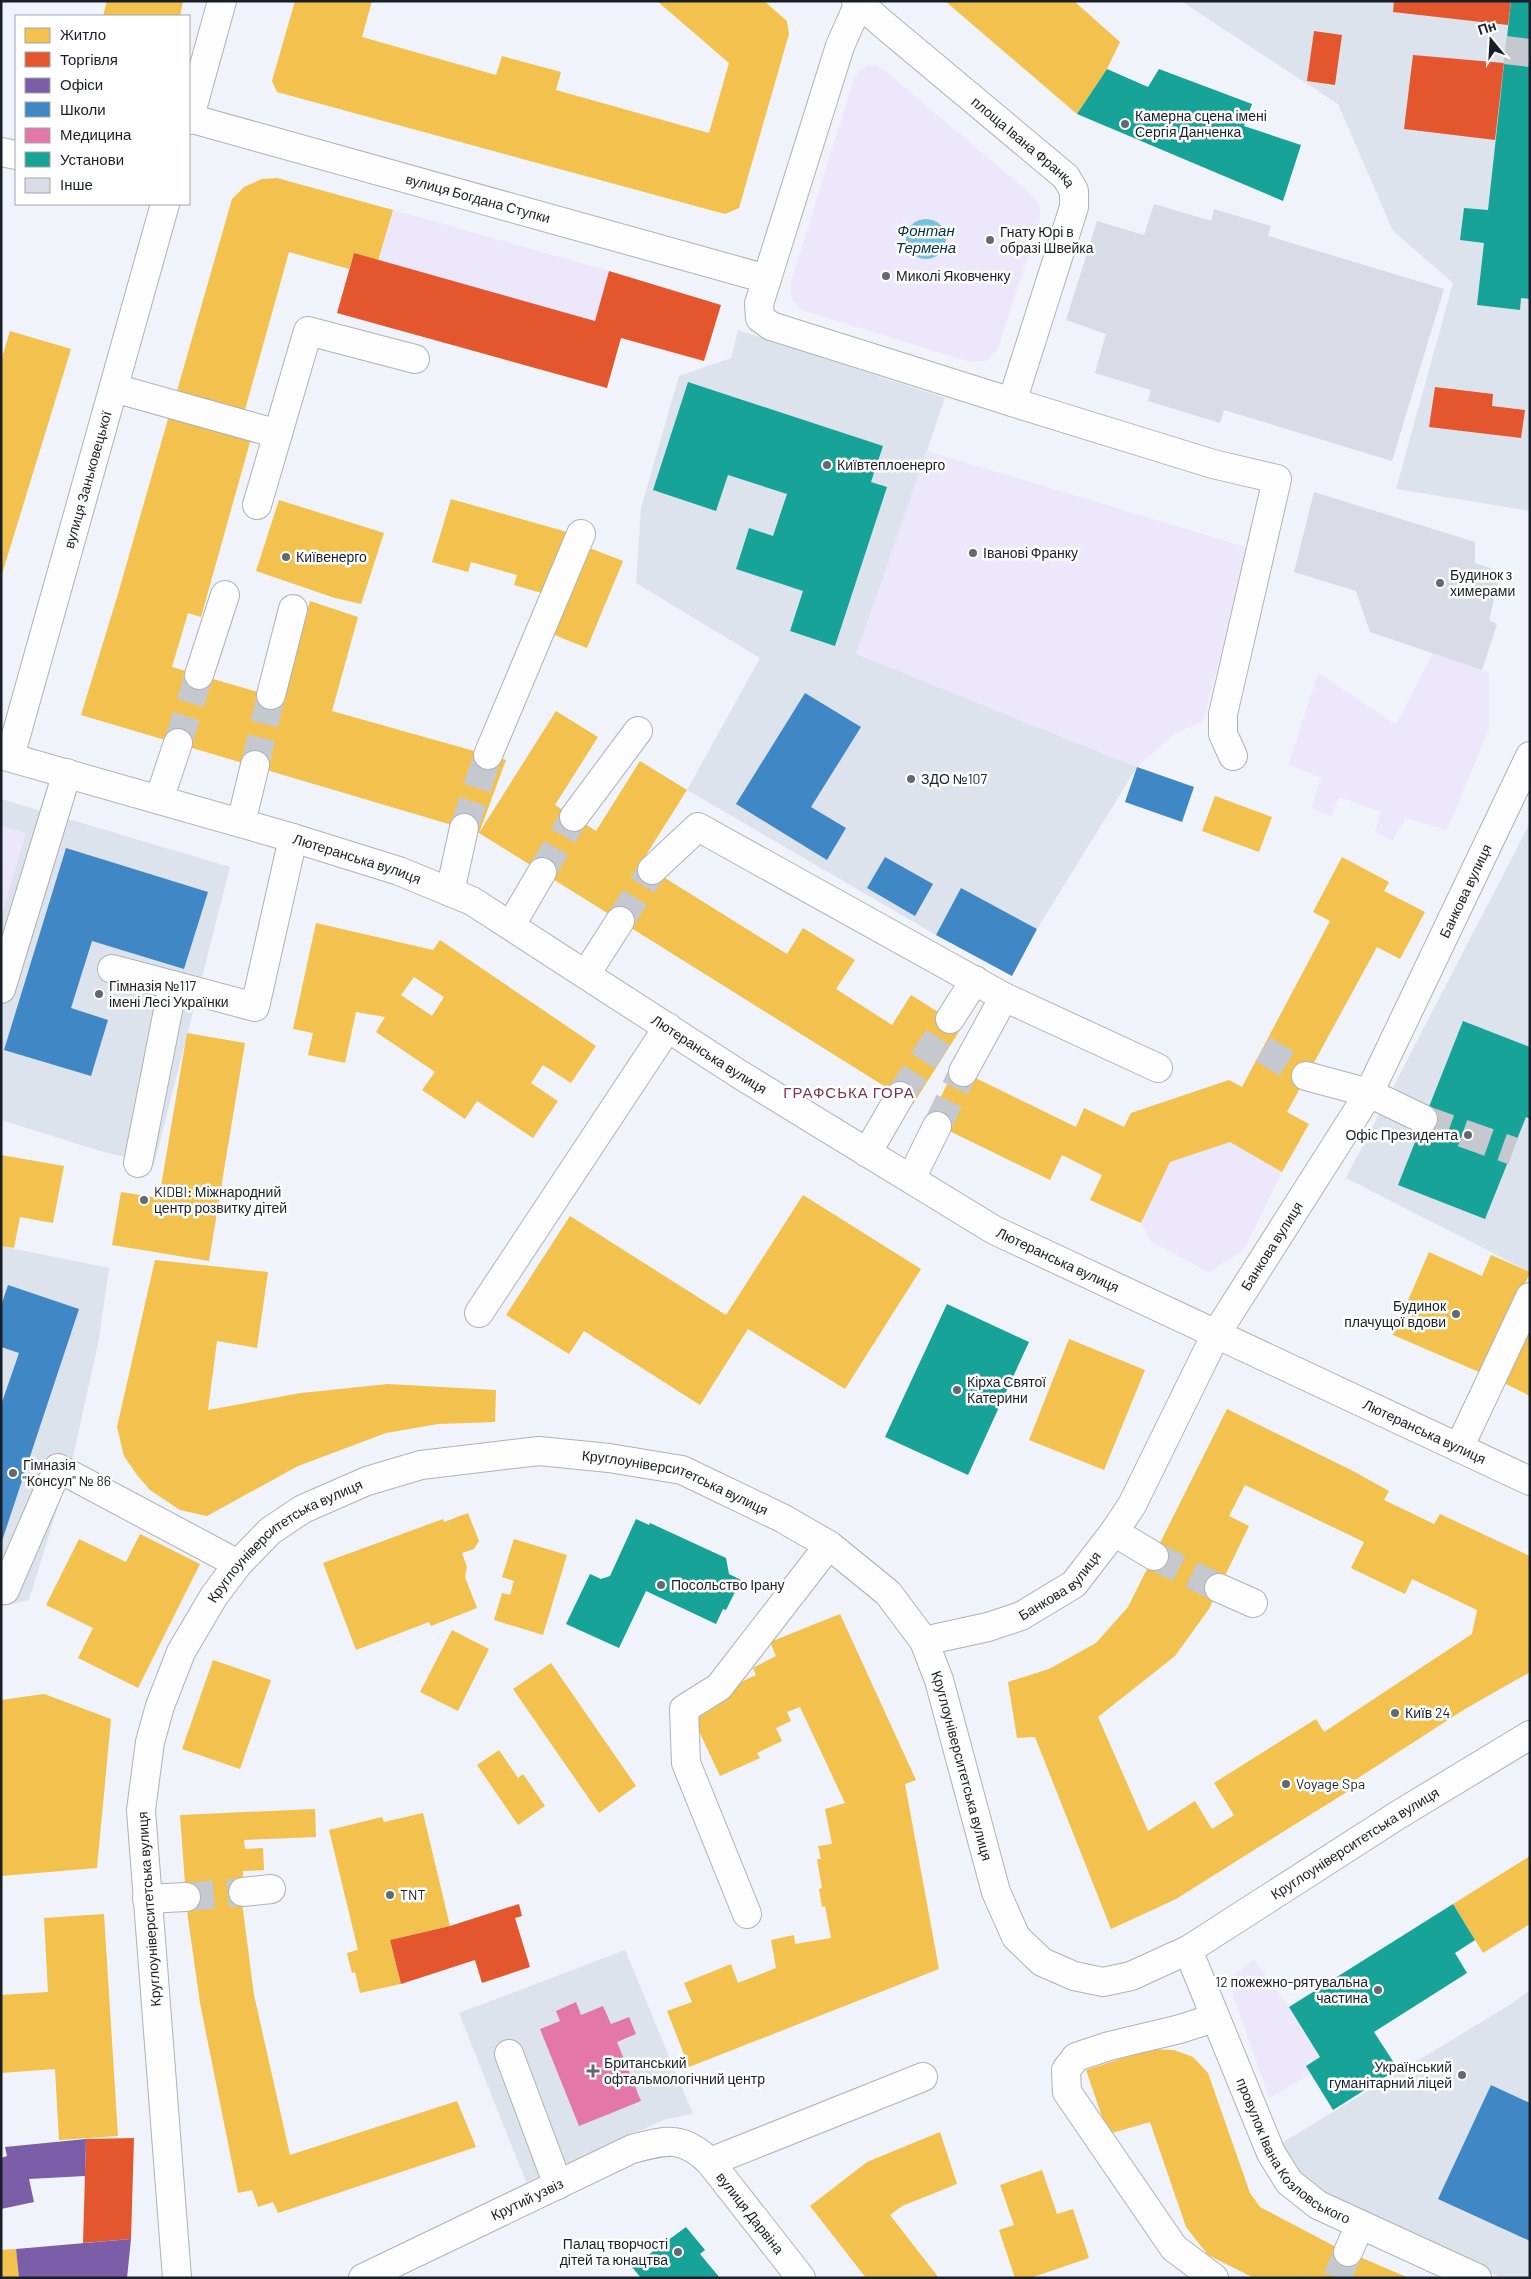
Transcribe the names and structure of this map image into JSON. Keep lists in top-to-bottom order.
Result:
{
  "streets": {
    "street": [
      "площа Івана Франка",
      "вулиця Богдана Ступки",
      "вулиця Заньковецької",
      "Лютеранська вулиця",
      "Банкова вулиця",
      "Круглоуніверситетська вулиця",
      "провулок Івана Козловського",
      "Крутий узвіз",
      "вулиця Дарвіна"
    ]
  },
  "crossings": [
    ["площа Івана Франка", "вулиця Богдана Ступки"],
    ["вулиця Заньковецької", "Лютеранська вулиця"],
    ["Лютеранська вулиця", "Банкова вулиця"],
    ["Банкова вулиця", "Круглоуніверситетська вулиця"],
    ["Круглоуніверситетська вулиця", "провулок Івана Козловського"],
    ["Крутий узвіз", "вулиця Дарвіна"]
  ],
  "districts": ["ГРАФСЬКА ГОРА"],
  "water": ["Фонтан Термена"],
  "places": {
    "other": [
      "Камерна сцена імені Сергія Данченка",
      "Гнату Юрі в образі Швейка",
      "Миколі Яковченку",
      "Київтеплоенерго",
      "Іванові Франку",
      "Київенерго",
      "Будинок з химерами",
      "ЗДО №107",
      "Гімназія №117 імені Лесі Українки",
      "Офіс Президента",
      "KIDBI: Міжнародний центр розвитку дітей",
      "Будинок плачущої вдови",
      "Кірха Святої Катерини",
      "Гімназія \"Консул\" № 86",
      "Посольство Ірану",
      "Київ 24",
      "Voyage Spa",
      "TNT",
      "12 пожежно-рятувальна частина",
      "Український гуманітарний ліцей",
      "Палац творчості дітей та юнацтва"
    ],
    "health": ["Британський офтальмологічний центр"]
  },
  "legend": [
    "Житло",
    "Торгівля",
    "Офіси",
    "Школи",
    "Медицина",
    "Установи",
    "Інше"
  ],
  "north": "top"
}
